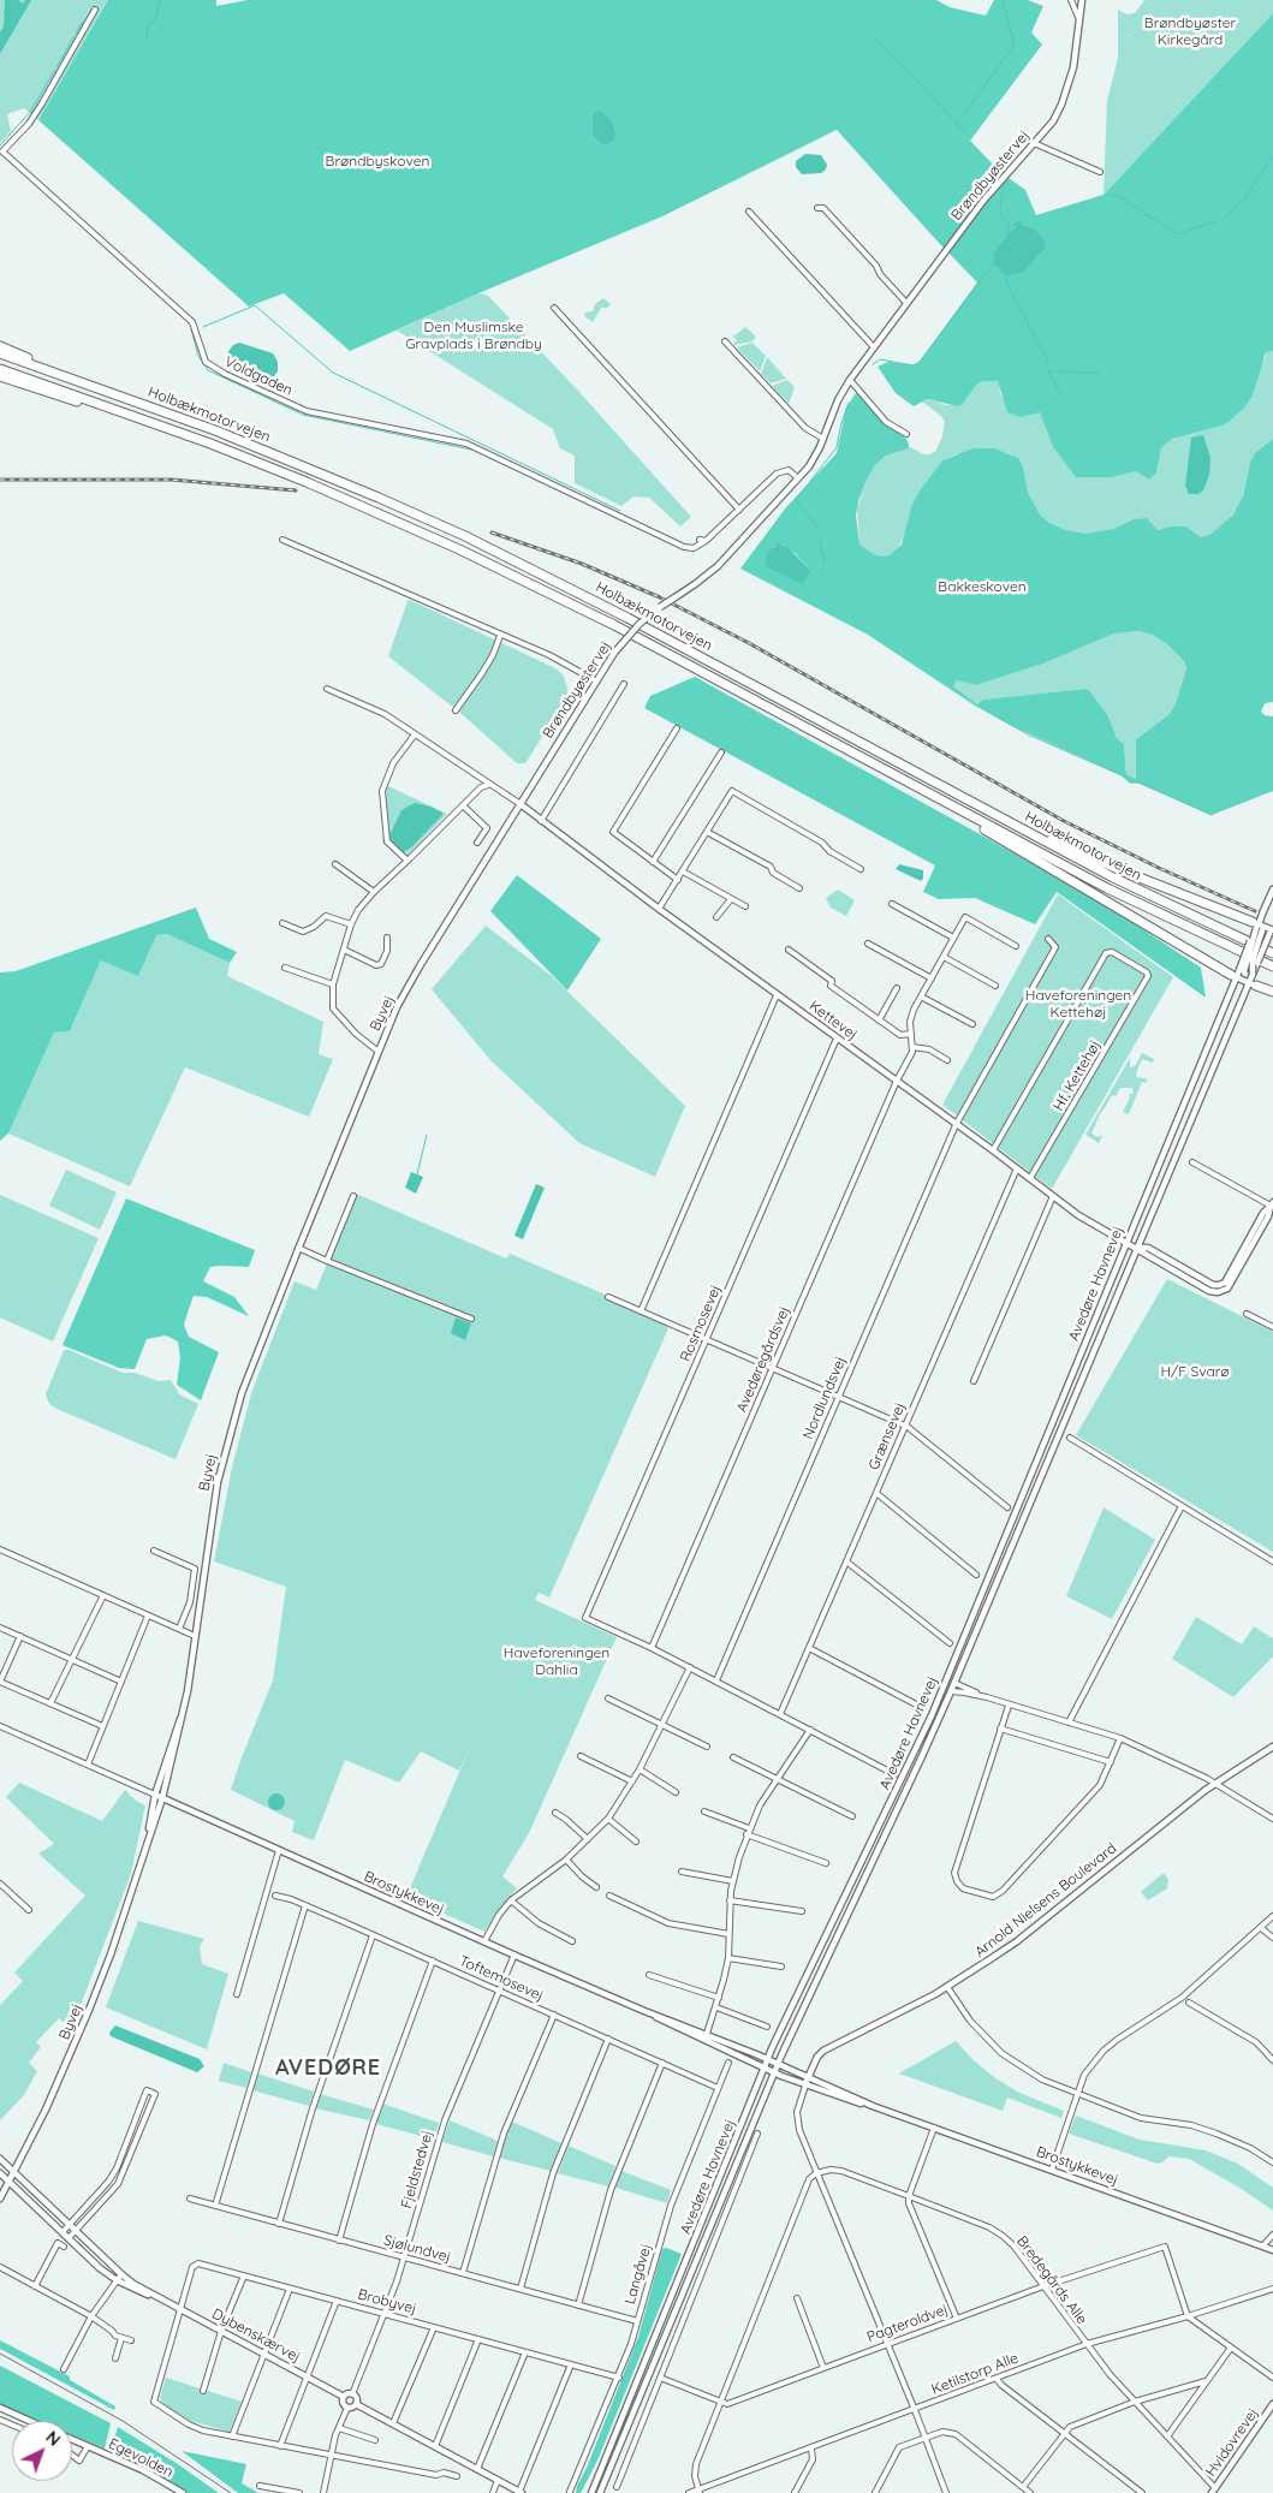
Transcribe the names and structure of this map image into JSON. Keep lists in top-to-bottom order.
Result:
{
  "streets": {
    "highway": ["Holbækmotorvejen"],
    "street": [
      "Brøndbyøstervej",
      "Voldgaden",
      "Byvej",
      "Kettevej",
      "Hf. Kettehøj",
      "Avedøre Havnevej",
      "Rosmosevej",
      "Avedøregårdsvej",
      "Nordlundsvej",
      "Grænsevej",
      "Brostykkevej",
      "Arnold Nielsens Boulevard",
      "Toftemosevej",
      "Fjeldstedvej",
      "Sjølundvej",
      "Langåvej",
      "Bredegårds Alle",
      "Brobyvej",
      "Pagteroldvej",
      "Dybenskærvej",
      "Ketilstorp Alle",
      "Hvidovrevej",
      "Egevolden"
    ]
  },
  "crossings": [
    ["Brøndbyøstervej", "Byvej"],
    ["Brøndbyøstervej", "Kettevej"],
    ["Byvej", "Kettevej"],
    ["Byvej", "Brostykkevej"],
    ["Byvej", "Dybenskærvej"],
    ["Kettevej", "Hf. Kettehøj"],
    ["Kettevej", "Avedøre Havnevej"],
    ["Kettevej", "Rosmosevej"],
    ["Kettevej", "Avedøregårdsvej"],
    ["Kettevej", "Nordlundsvej"],
    ["Kettevej", "Grænsevej"],
    ["Avedøre Havnevej", "Brostykkevej"],
    ["Rosmosevej", "Avedøregårdsvej"],
    ["Brostykkevej", "Arnold Nielsens Boulevard"],
    ["Brostykkevej", "Fjeldstedvej"],
    ["Toftemosevej", "Fjeldstedvej"],
    ["Toftemosevej", "Langåvej"],
    ["Fjeldstedvej", "Sjølundvej"],
    ["Fjeldstedvej", "Brobyvej"],
    ["Fjeldstedvej", "Dybenskærvej"],
    ["Sjølundvej", "Langåvej"],
    ["Langåvej", "Brobyvej"],
    ["Bredegårds Alle", "Pagteroldvej"],
    ["Bredegårds Alle", "Ketilstorp Alle"],
    ["Bredegårds Alle", "Hvidovrevej"],
    ["Brobyvej", "Dybenskærvej"],
    ["Pagteroldvej", "Ketilstorp Alle"]
  ],
  "districts": ["AVEDØRE"],
  "parks": [
    "Brøndbyøster Kirkegård",
    "Brøndbyskoven",
    "Den Muslimske Gravplads i Brøndby",
    "Bakkeskoven",
    "Haveforeningen Kettehøj",
    "H/F Svarø",
    "Haveforeningen Dahlia"
  ],
  "north": "top right"
}
